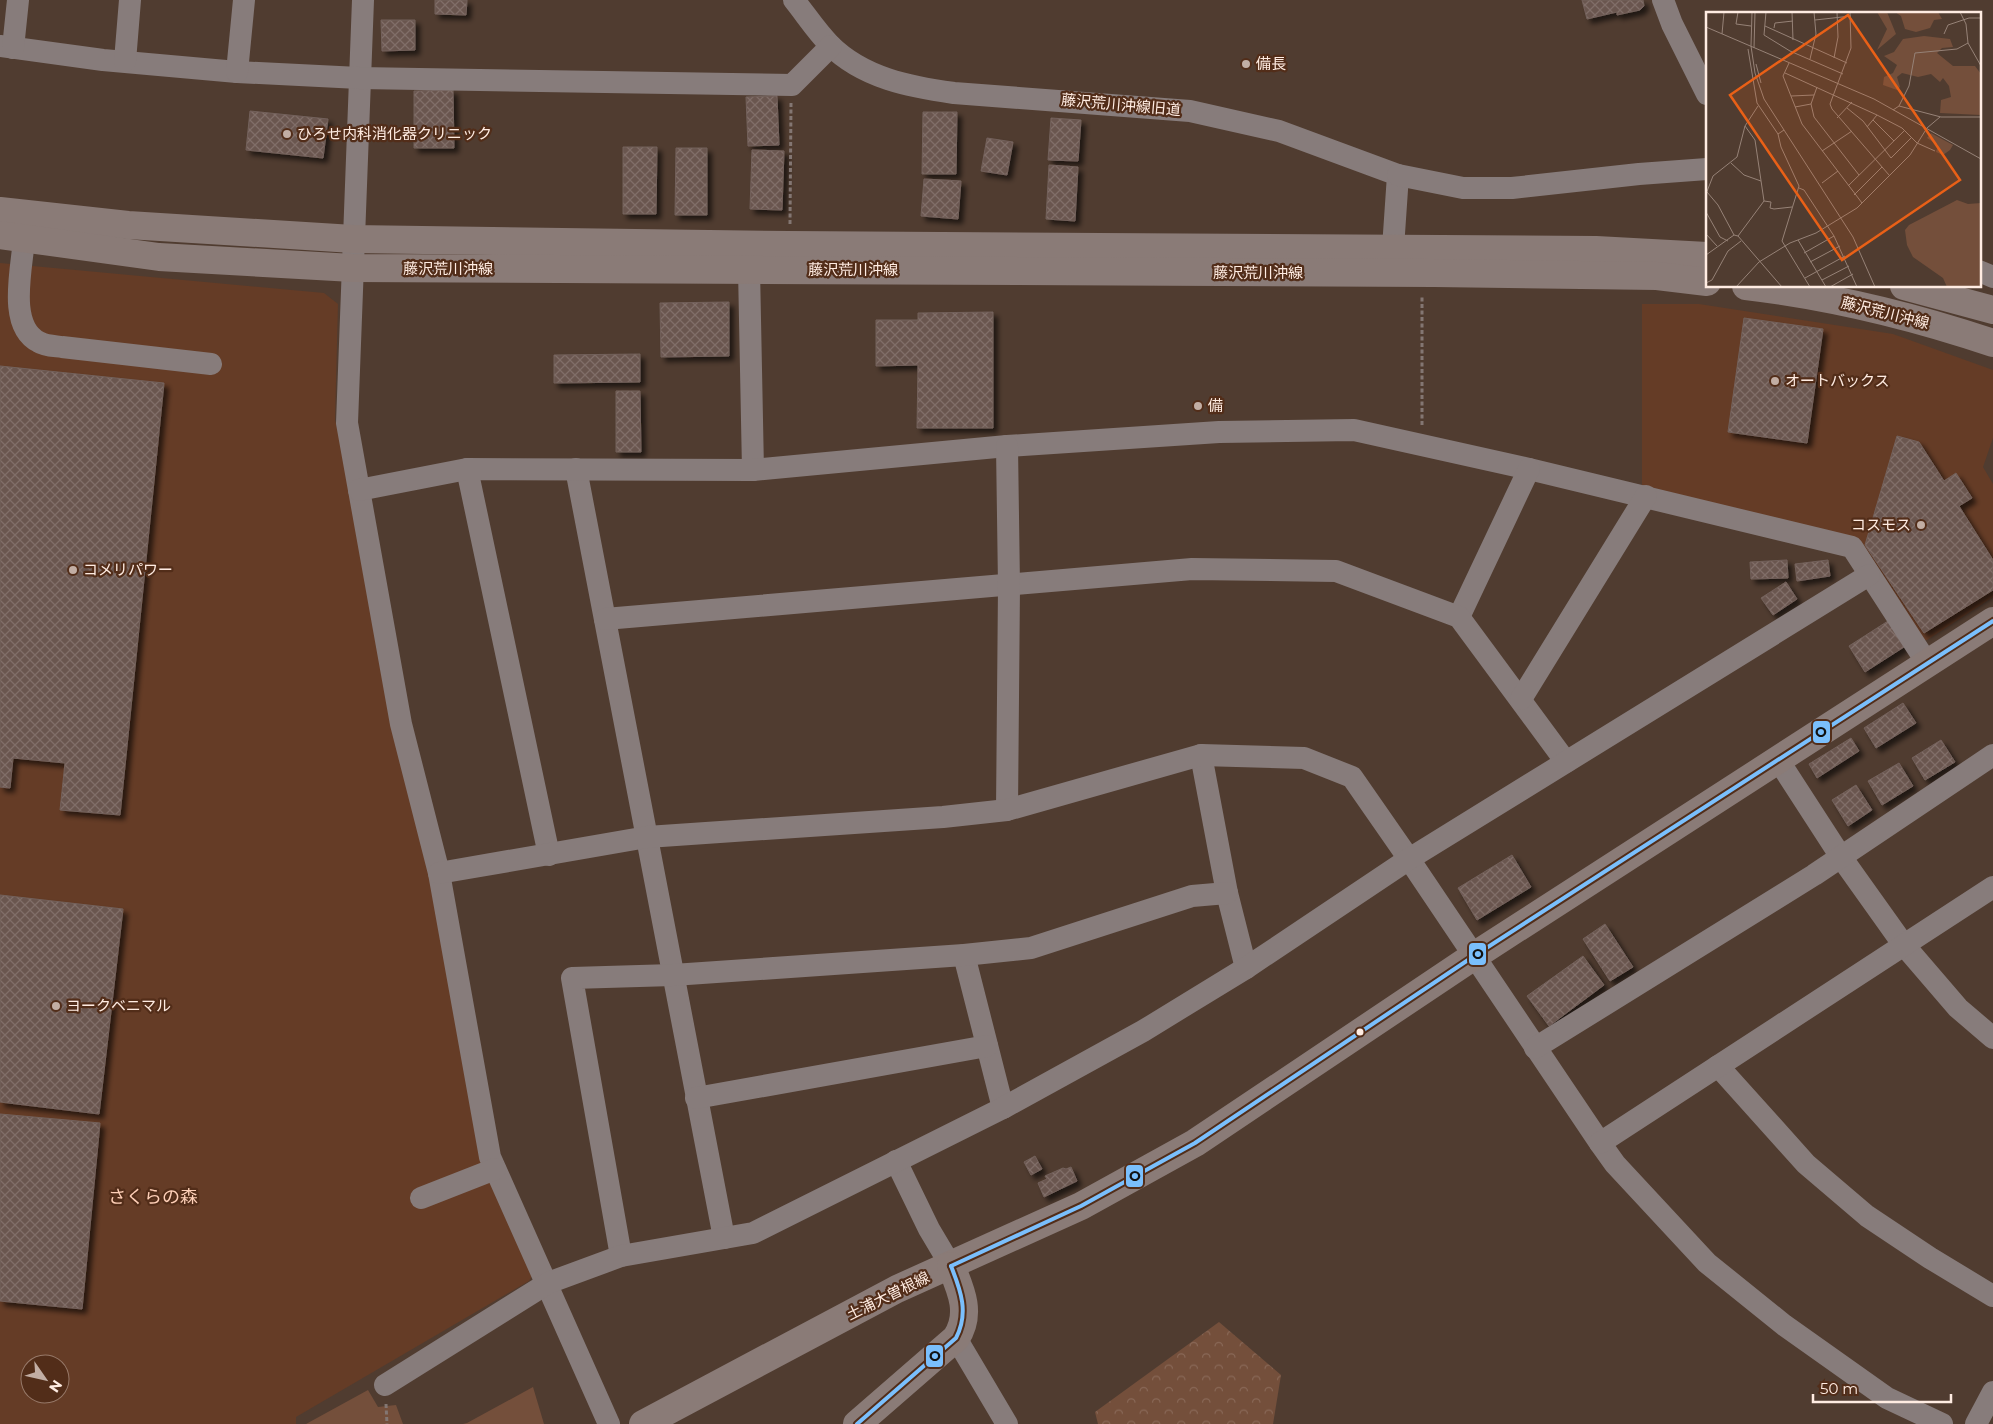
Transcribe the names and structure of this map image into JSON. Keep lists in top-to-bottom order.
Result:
{
  "streets": {
    "main road": ["藤沢荒川沖線", "土浦大曽根線"],
    "street": ["藤沢荒川沖線旧道"]
  },
  "districts": ["さくらの森"],
  "places": [
    "備長",
    "ひろせ内科消化器クリニック",
    "オートバックス",
    "備",
    "コスモス",
    "コメリパワー",
    "ヨークベニマル"
  ],
  "lines": ["transit line O"],
  "scale_bar": "50 m",
  "north": "bottom right"
}
